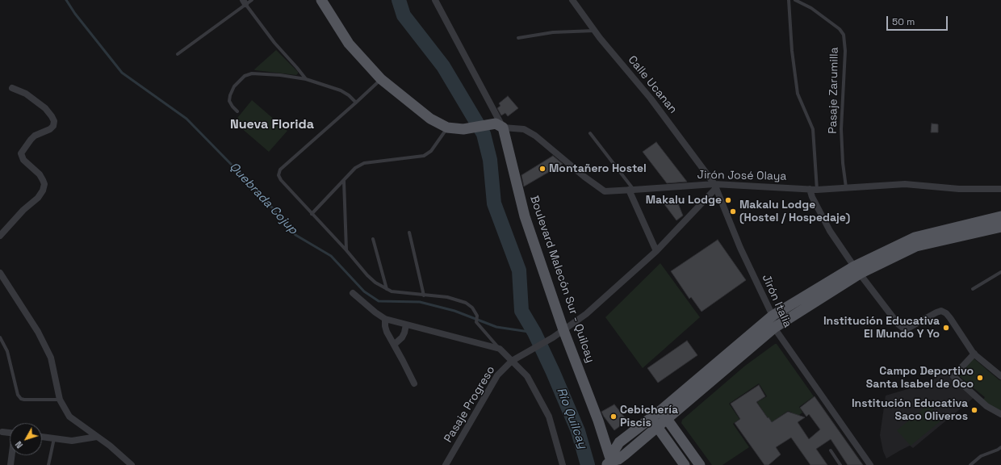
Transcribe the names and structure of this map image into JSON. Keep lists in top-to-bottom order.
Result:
{
  "streets": {
    "main road": ["Boulevard Malecón Sur - Quilcay"],
    "street": [
      "Calle Ucanan",
      "Jirón José Olaya",
      "Jirón Italia",
      "Pasaje Progreso"
    ],
    "lane": ["Pasaje Zarumilla"]
  },
  "crossings": [
    ["Calle Ucanan", "Jirón José Olaya"],
    ["Calle Ucanan", "Jirón Italia"],
    ["Pasaje Zarumilla", "Jirón José Olaya"],
    ["Jirón José Olaya", "Boulevard Malecón Sur - Quilcay"],
    ["Jirón José Olaya", "Jirón Italia"],
    ["Jirón José Olaya", "Pasaje Progreso"]
  ],
  "districts": ["Nueva Florida"],
  "water": ["Quebrada Cojup", "Río Quilcay"],
  "places": [
    "Montañero Hostel",
    "Makalu Lodge",
    "Makalu Lodge (Hostel / Hospedaje)",
    "Institución Educativa El Mundo Y Yo",
    "Campo Deportivo Santa Isabel de Oco",
    "Institución Educativa Saco Oliveros",
    "Cebichería Piscis"
  ],
  "scale_bar": "50 m",
  "north": "bottom left"
}
